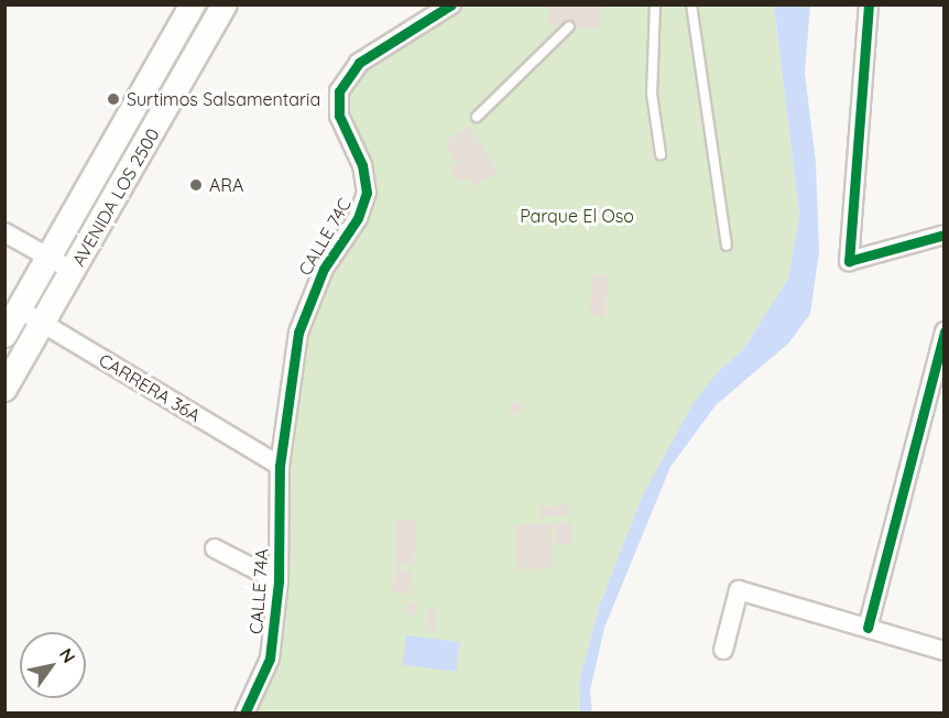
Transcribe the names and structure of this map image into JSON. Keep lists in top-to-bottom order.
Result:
{
  "streets": {
    "main road": ["AVENIDA LOS 2500"],
    "street": ["CALLE 74C", "CARRERA 36A", "CALLE 74A"]
  },
  "crossings": [
    ["AVENIDA LOS 2500", "CARRERA 36A"],
    ["CALLE 74C", "CARRERA 36A"],
    ["CALLE 74C", "CALLE 74A"],
    ["CARRERA 36A", "CALLE 74A"]
  ],
  "parks": ["Parque El Oso"],
  "places": ["Surtimos Salsamentaria", "ARA"],
  "north": "top right"
}
